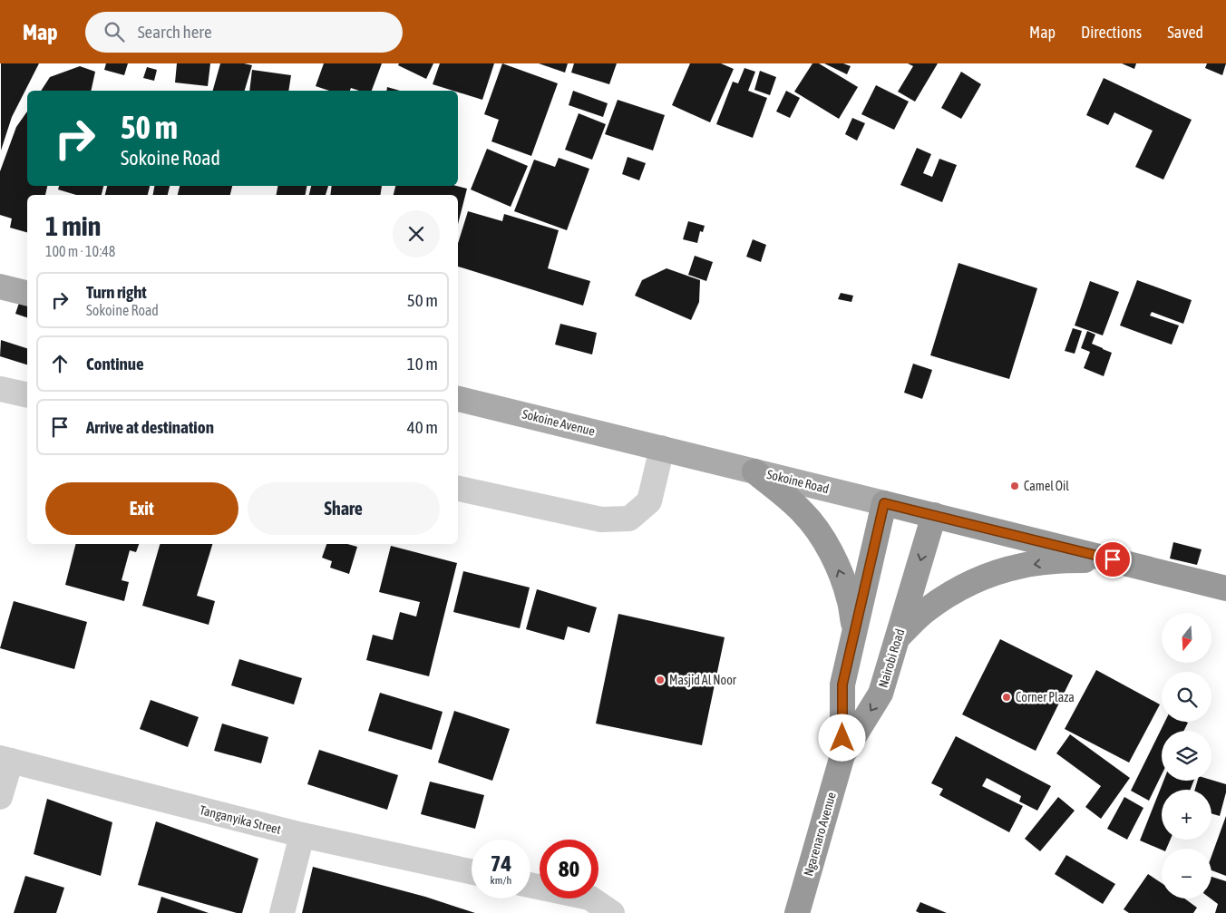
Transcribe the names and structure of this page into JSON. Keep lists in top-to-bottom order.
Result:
{
  "streets": {
    "highway": ["Sokoine Road", "Nairobi Road", "Ngarenaro Avenue"],
    "main road": ["Sokoine Avenue"],
    "street": ["Tanganyika Street"]
  },
  "crossings": [
    ["Sokoine Avenue", "Sokoine Road"],
    ["Sokoine Road", "Nairobi Road"],
    ["Nairobi Road", "Ngarenaro Avenue"]
  ],
  "places": ["Camel Oil", "Masjid Al Noor", "Corner Plaza"],
  "north": "bottom",
  "page": {
    "header": "Map",
    "search": "Search here",
    "nav": ["Map", "Directions", "Saved"],
    "turn": ["50 m", "Sokoine Road"],
    "heading": ["1 min", "100 m · 10:48"],
    "list": [
      {
        "name": "Turn right",
        "note": "Sokoine Road",
        "value": "50 m"
      },
      {
        "name": "Continue",
        "value": "10 m"
      },
      {
        "name": "Arrive at destination",
        "value": "40 m"
      }
    ],
    "buttons": ["Exit", "Share"],
    "map_buttons": ["+", "−"],
    "speed": "74 km/h",
    "limit": "80"
  }
}
